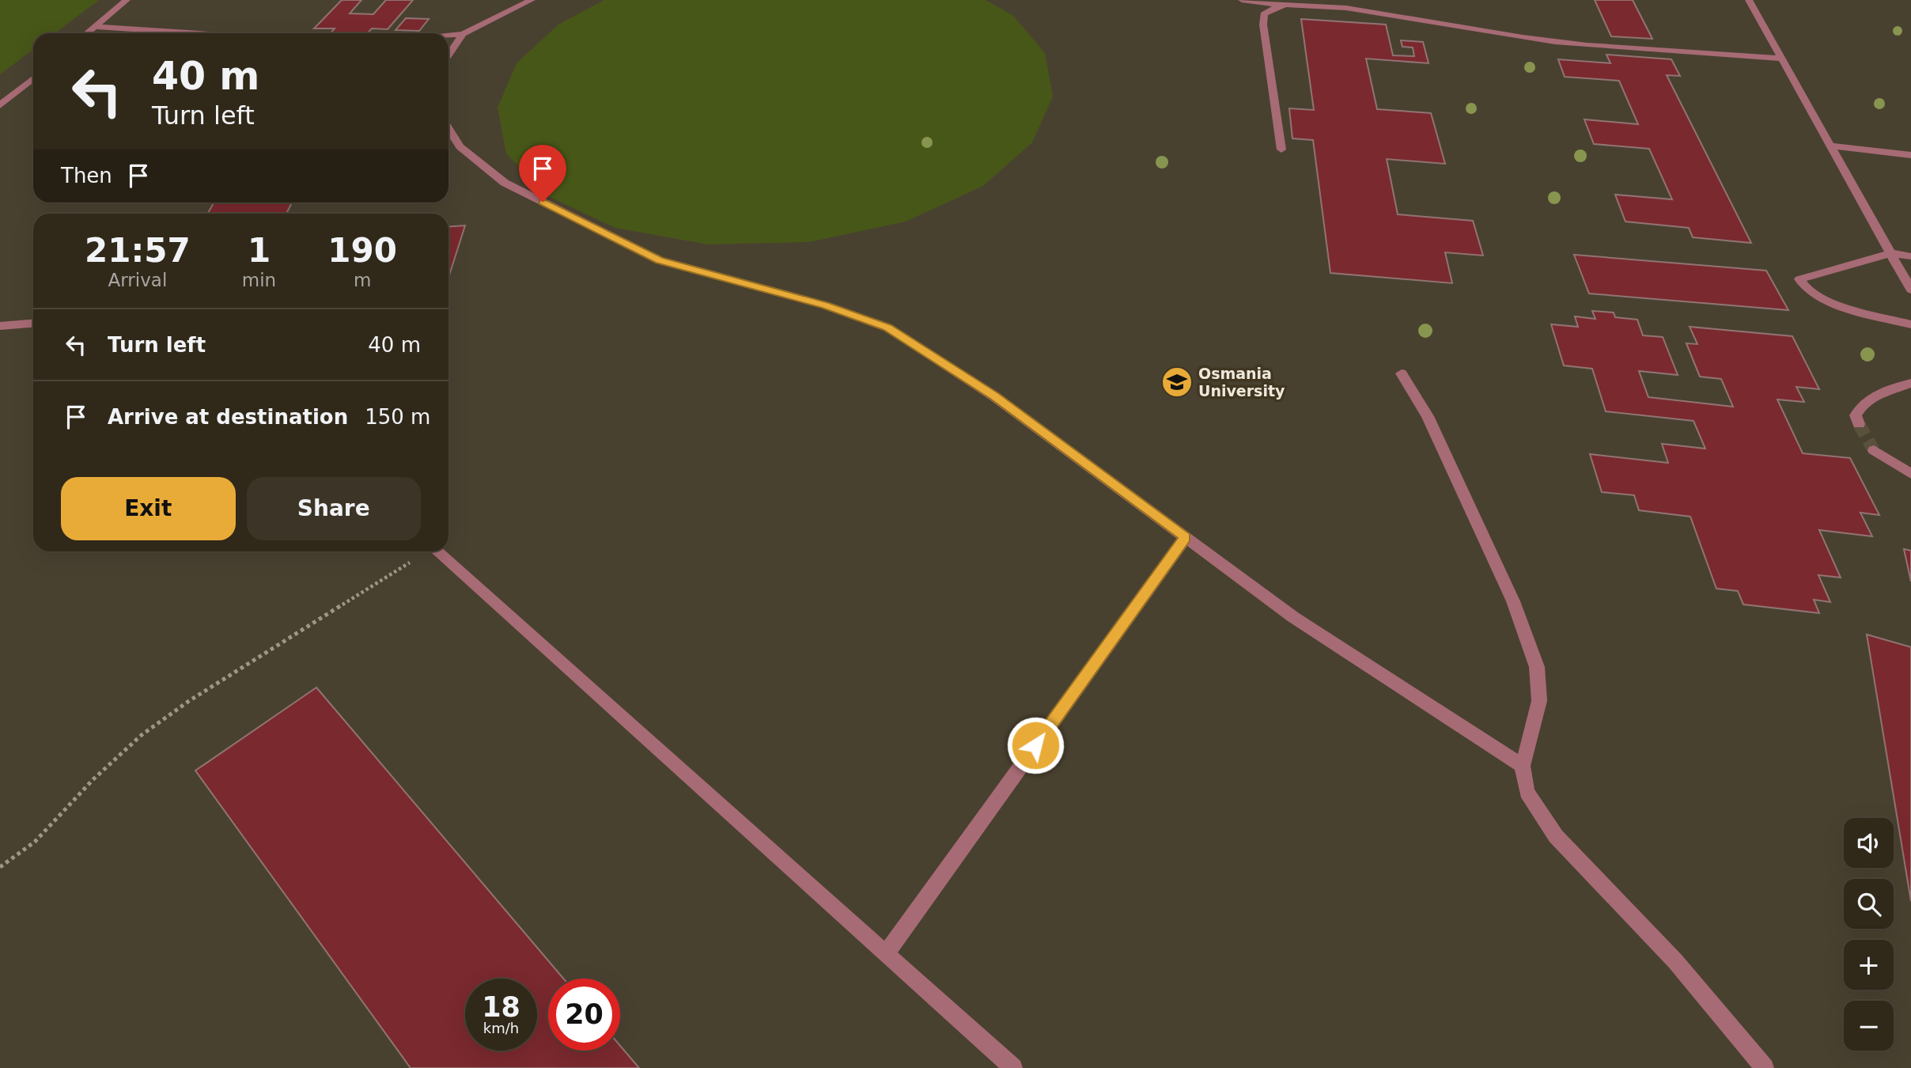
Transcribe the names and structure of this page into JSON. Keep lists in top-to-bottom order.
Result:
{
  "places": {
    "school or university": ["Osmania University"]
  },
  "page": {
    "turn": ["40 m", "Turn left"],
    "then": "Then",
    "eta": [
      "21:57",
      "Arrival",
      "1",
      "min",
      "190",
      "m"
    ],
    "list": [
      {
        "name": "Turn left",
        "value": "40 m"
      },
      {
        "name": "Arrive at destination",
        "value": "150 m"
      }
    ],
    "buttons": ["Exit", "Share"],
    "map_buttons": ["+", "−"],
    "speed": "18 km/h",
    "limit": "20"
  }
}
